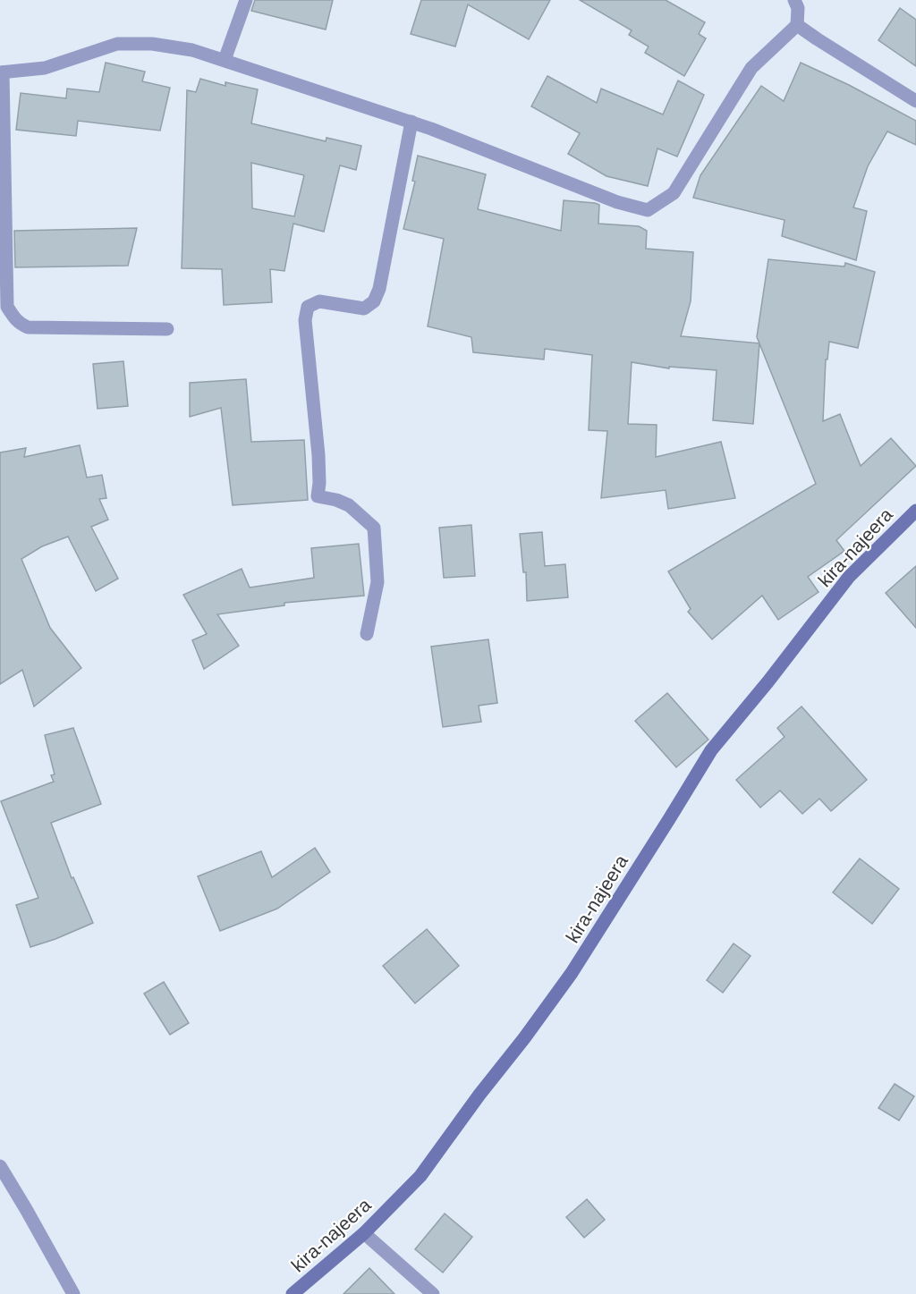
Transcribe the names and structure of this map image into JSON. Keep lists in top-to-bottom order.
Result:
{
  "streets": {
    "street": ["kira-najeera"]
  }
}
